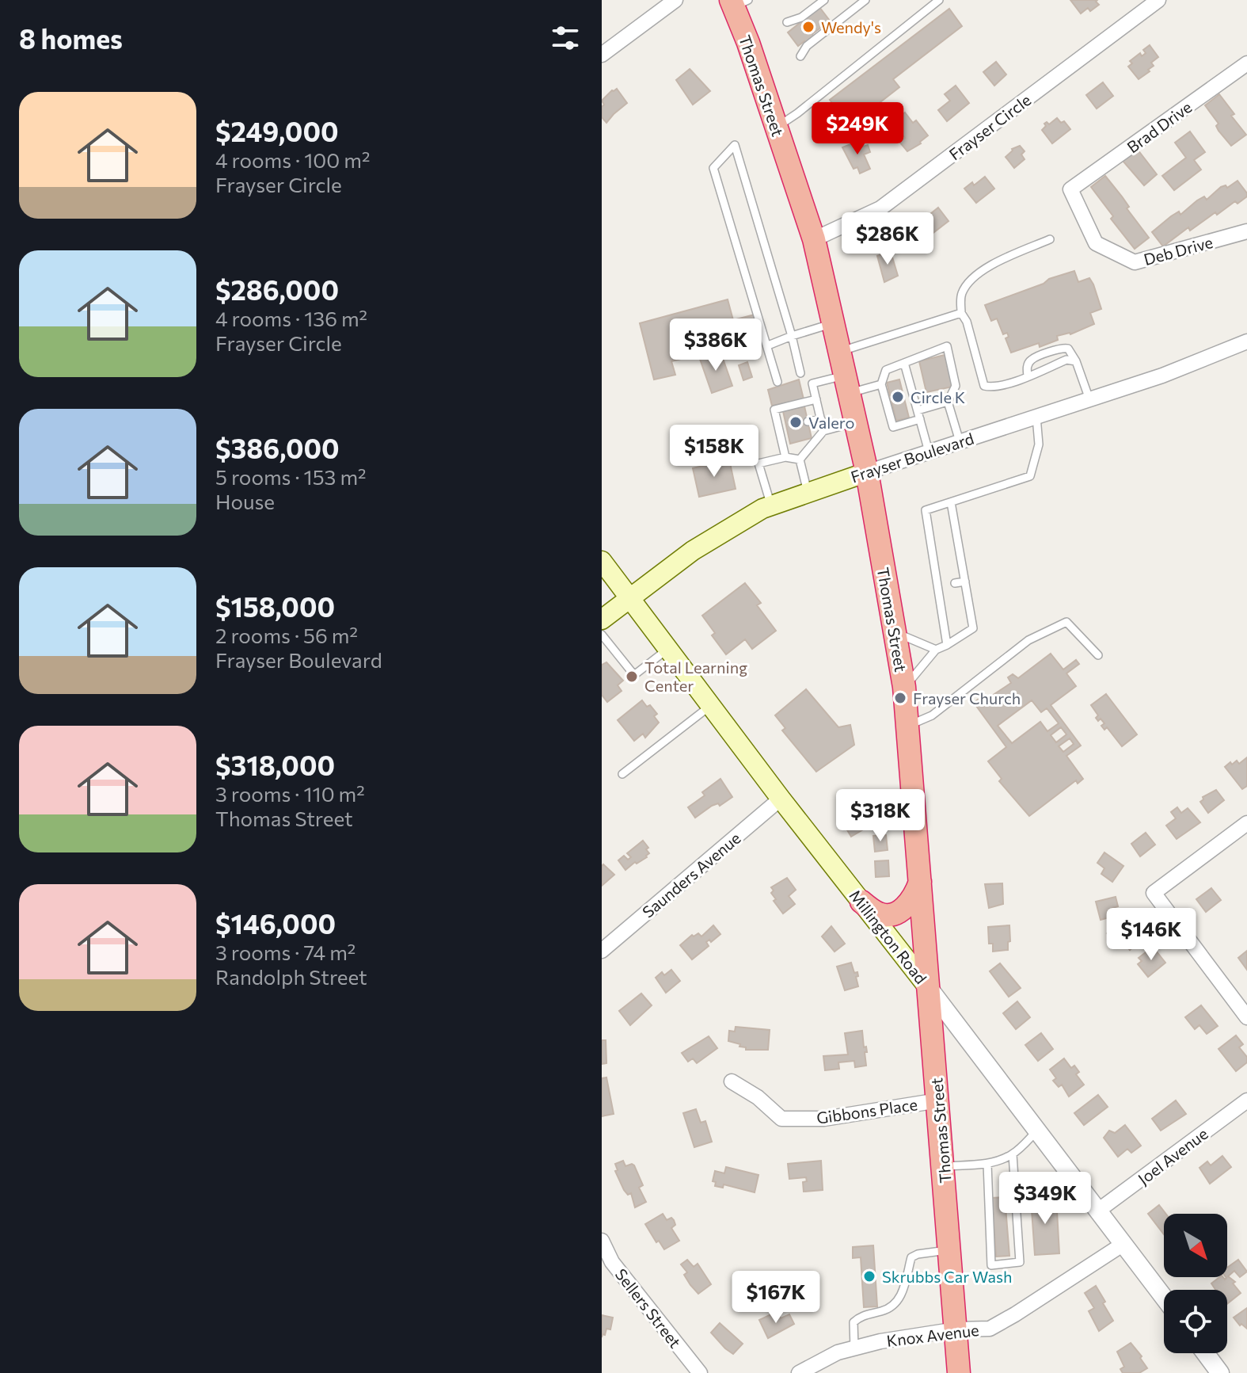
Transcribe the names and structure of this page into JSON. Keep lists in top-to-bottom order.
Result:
{
  "streets": {
    "highway": ["Thomas Street"],
    "main road": ["Frayser Boulevard", "Millington Road"],
    "street": [
      "Frayser Circle",
      "Brad Drive",
      "Deb Drive",
      "Saunders Avenue",
      "Gibbons Place",
      "Joel Avenue",
      "Sellers Street",
      "Knox Avenue"
    ]
  },
  "crossings": [
    ["Thomas Street", "Frayser Circle"],
    ["Thomas Street", "Frayser Boulevard"],
    ["Thomas Street", "Millington Road"],
    ["Thomas Street", "Gibbons Place"],
    ["Thomas Street", "Knox Avenue"],
    ["Brad Drive", "Deb Drive"],
    ["Frayser Boulevard", "Millington Road"],
    ["Saunders Avenue", "Millington Road"],
    ["Millington Road", "Joel Avenue"],
    ["Millington Road", "Knox Avenue"]
  ],
  "places": [
    "Wendy's",
    "Circle K",
    "Valero",
    "Total Learning Center",
    "Frayser Church",
    "Skrubbs Car Wash"
  ],
  "north": "bottom right",
  "page": {
    "heading": "8 homes",
    "list": [
      {
        "name": "$249,000",
        "note": "4 rooms · 100 m² · Frayser Circle"
      },
      {
        "name": "$286,000",
        "note": "4 rooms · 136 m² · Frayser Circle"
      },
      {
        "name": "$386,000",
        "note": "5 rooms · 153 m² · House"
      },
      {
        "name": "$158,000",
        "note": "2 rooms · 56 m² · Frayser Boulevard"
      },
      {
        "name": "$318,000",
        "note": "3 rooms · 110 m² · Thomas Street"
      },
      {
        "name": "$146,000",
        "note": "3 rooms · 74 m² · Randolph Street"
      }
    ],
    "price": [
      "$249K",
      "$286K",
      "$386K",
      "$158K",
      "$318K",
      "$146K",
      "$349K",
      "$167K"
    ]
  }
}
